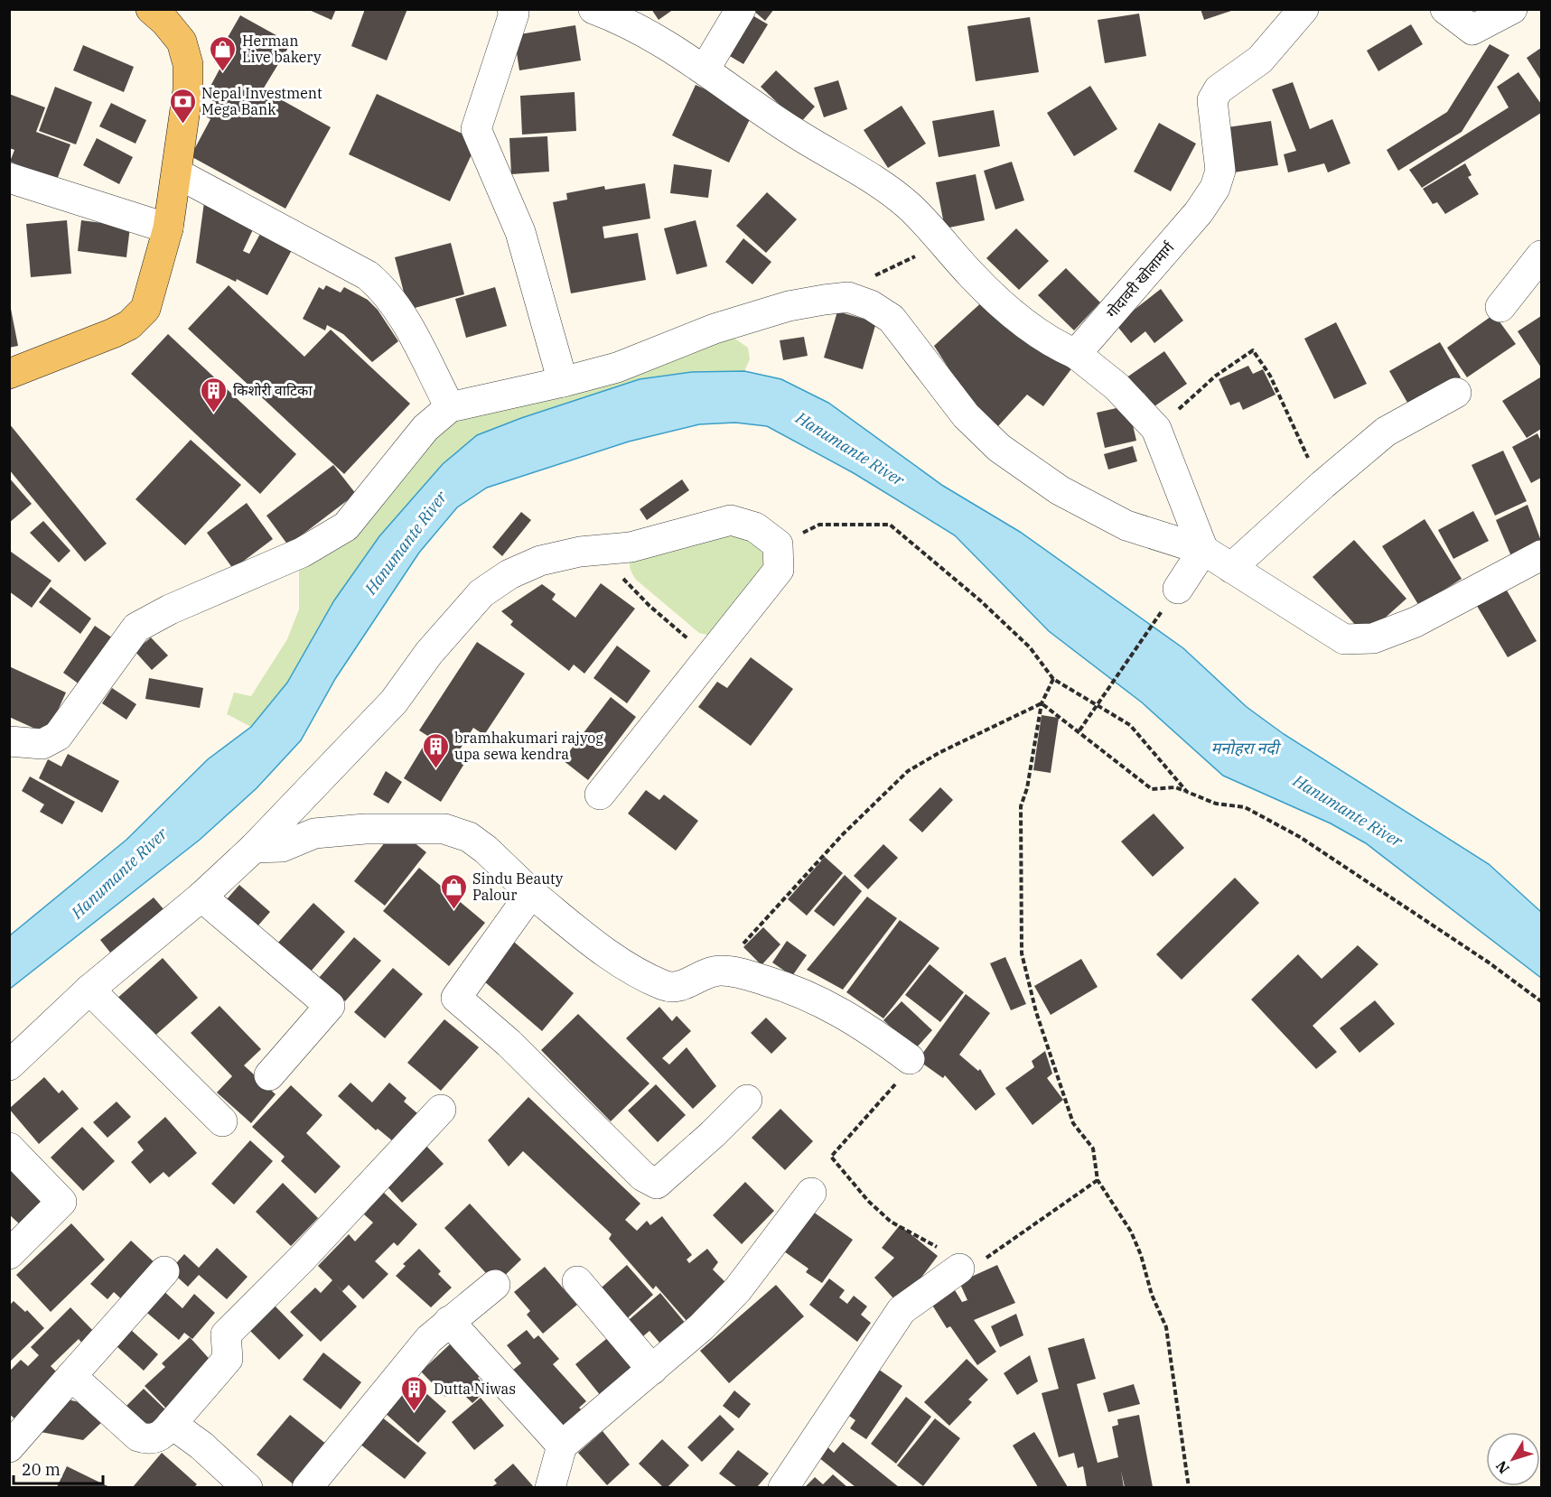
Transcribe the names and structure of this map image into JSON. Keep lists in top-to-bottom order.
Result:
{
  "streets": {
    "street": ["गोदावरी खोलामार्ग"]
  },
  "water": ["Hanumante River", "मनोहरा नदी"],
  "places": {
    "shop": ["Herman Live bakery", "Sindu Beauty Palour"],
    "bank": ["Nepal Investment Mega Bank"],
    "building": ["किशोरी वाटिका", "bramhakumari rajyog upa sewa kendra", "Dutta Niwas"]
  },
  "scale_bar": "20 m",
  "north": "bottom left"
}
